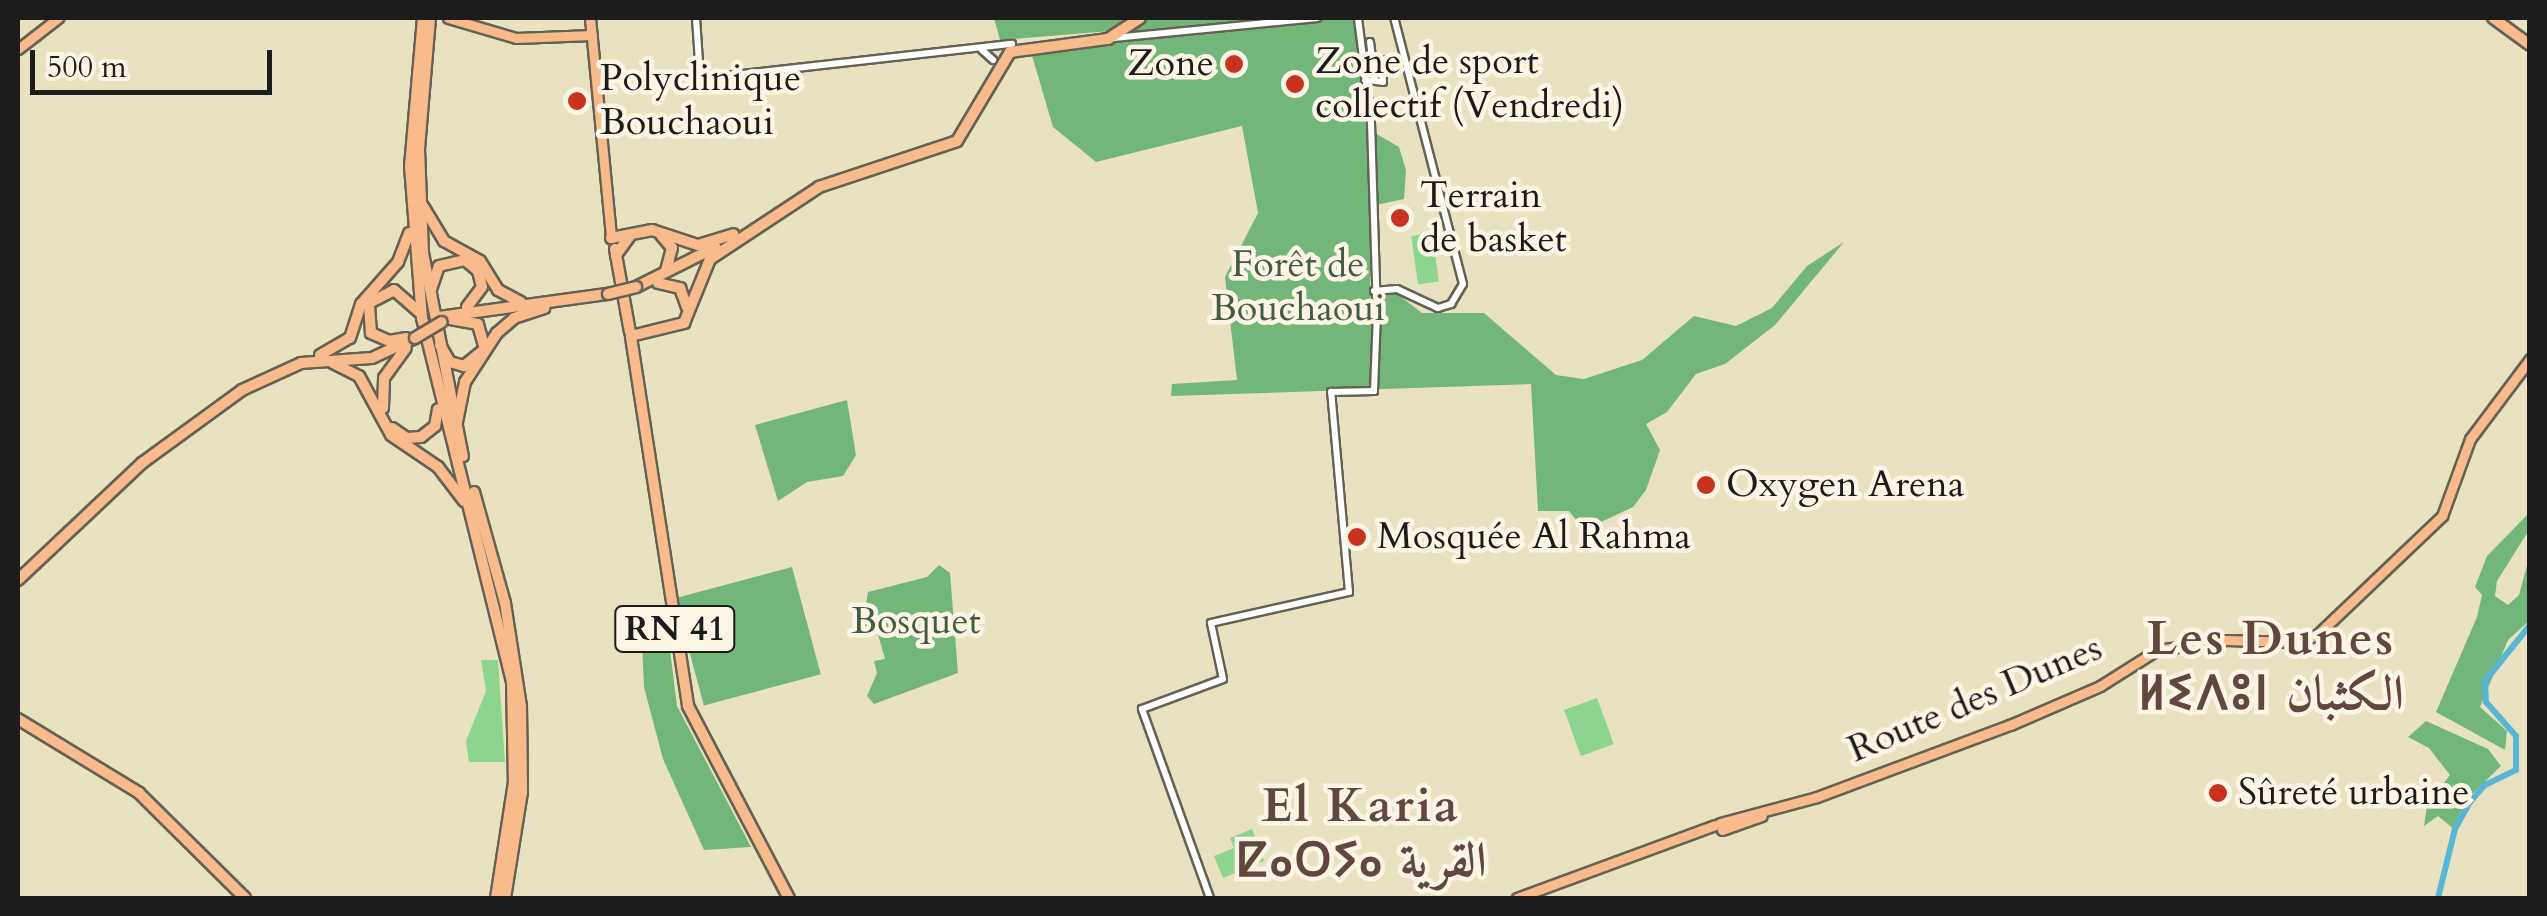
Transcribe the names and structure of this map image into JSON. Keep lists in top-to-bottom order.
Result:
{
  "streets": {
    "highway": ["RN 41"],
    "main road": ["Route des Dunes"]
  },
  "districts": ["Les Dunes ⵍⵉⴷⵓⵏ الكثبان", "El Karia ⵇⴰⵔⵢⴰ القرية"],
  "parks": ["Forêt de Bouchaoui", "Bosquet"],
  "places": [
    "Zone",
    "Zone de sport collectif (Vendredi)",
    "Polyclinique Bouchaoui",
    "Terrain de basket",
    "Oxygen Arena",
    "Mosquée Al Rahma",
    "Sûreté urbaine"
  ],
  "scale_bar": "500 m"
}
